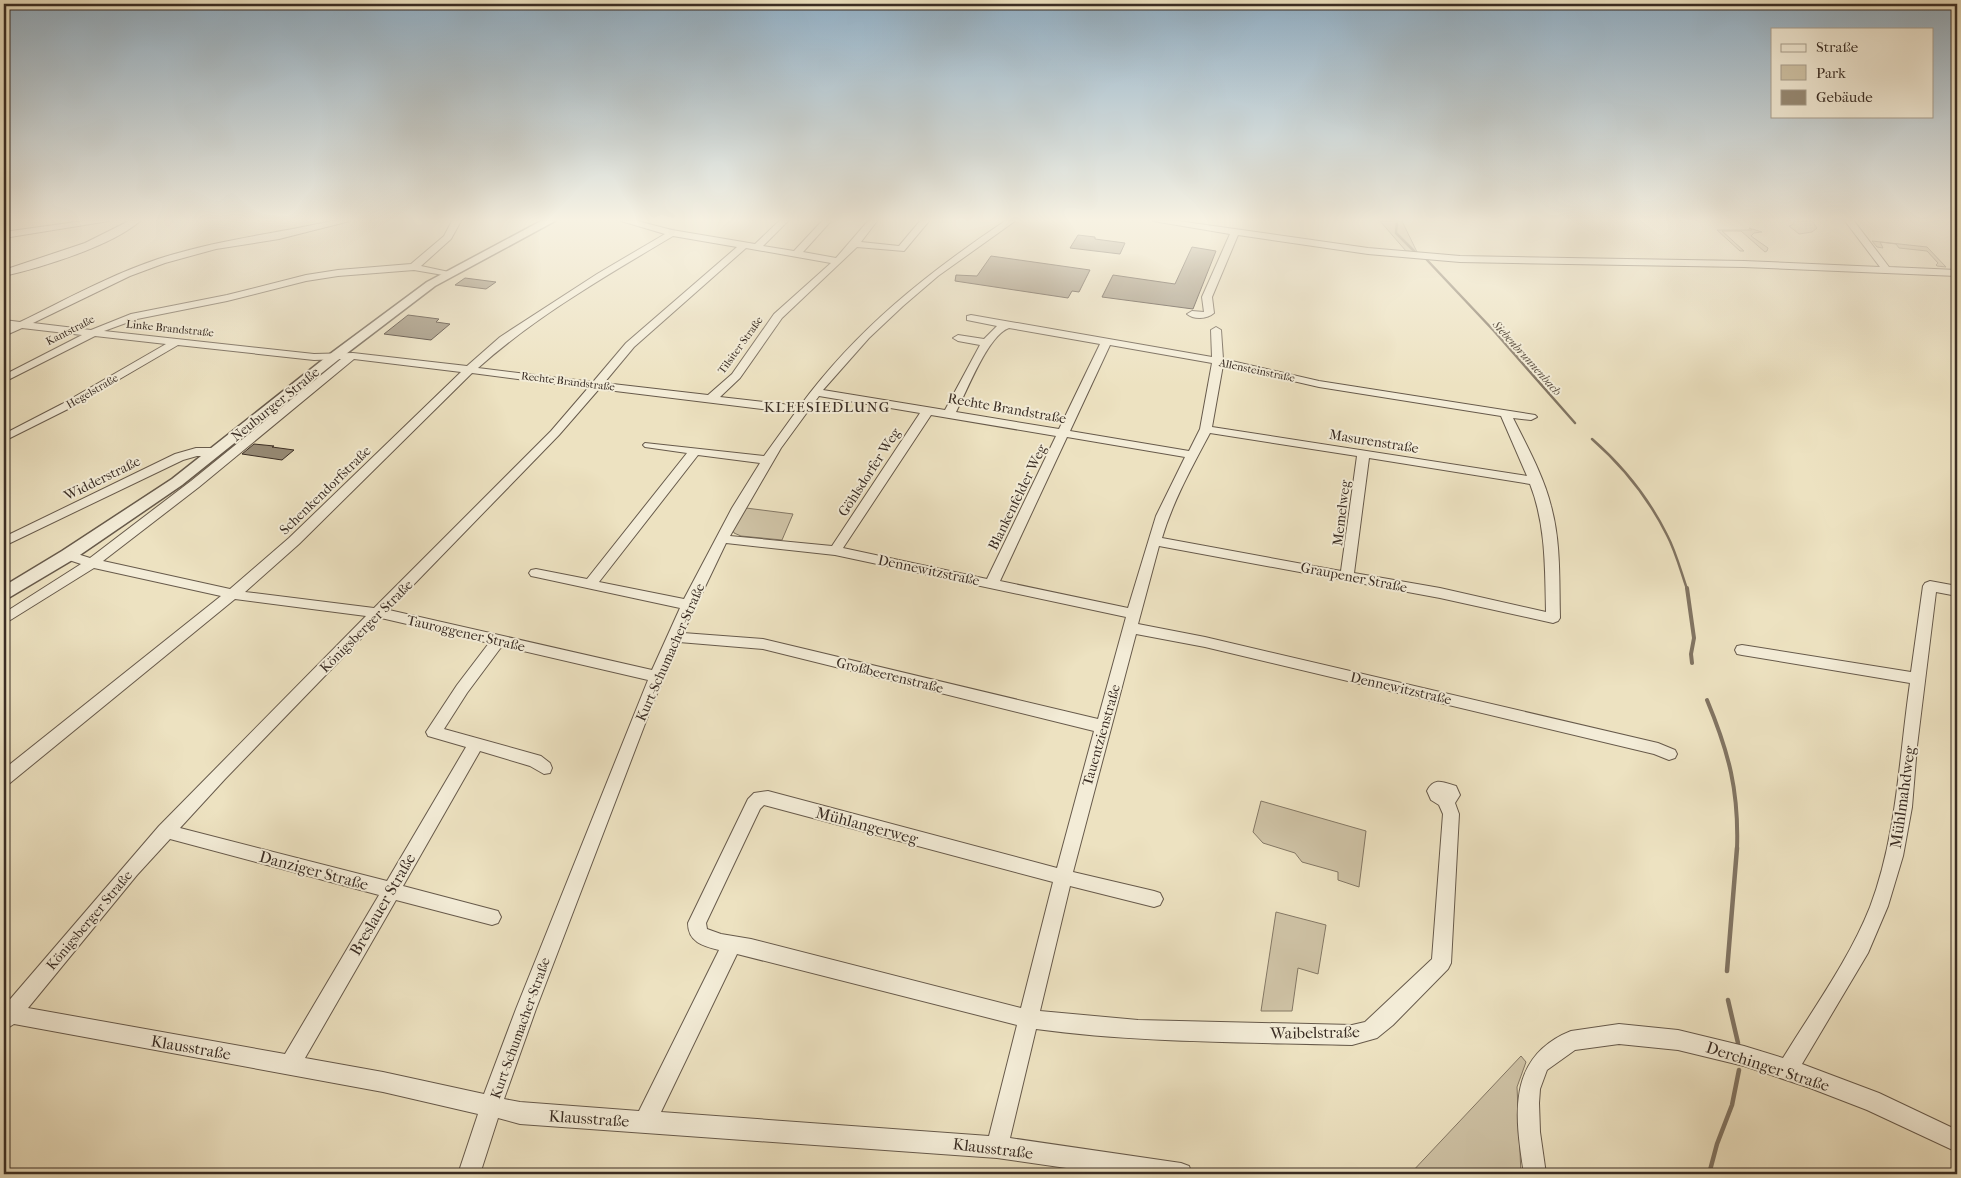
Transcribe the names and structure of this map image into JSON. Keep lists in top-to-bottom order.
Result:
{
  "streets": {
    "street": [
      "Linke Brandstraße",
      "Kantstraße",
      "Tilsiter Straße",
      "Allensteinstraße",
      "Rechte Brandstraße",
      "Hegelstraße",
      "Neuburger Straße",
      "Masurenstraße",
      "Göhlsdorfer Weg",
      "Widderstraße",
      "Schenkendorfstraße",
      "Blankenfelder Weg",
      "Memelweg",
      "Dennewitzstraße",
      "Graupener Straße",
      "Königsberger Straße",
      "Tauroggener Straße",
      "Kurt-Schumacher-Straße",
      "Großbeerenstraße",
      "Tauentzienstraße",
      "Mühlmahdweg",
      "Mühlangerweg",
      "Danziger Straße",
      "Breslauer Straße",
      "Waibelstraße",
      "Klausstraße",
      "Derchinger Straße"
    ]
  },
  "crossings": [
    ["Linke Brandstraße", "Kantstraße"],
    ["Linke Brandstraße", "Rechte Brandstraße"],
    ["Linke Brandstraße", "Hegelstraße"],
    ["Linke Brandstraße", "Neuburger Straße"],
    ["Tilsiter Straße", "Rechte Brandstraße"],
    ["Allensteinstraße", "Blankenfelder Weg"],
    ["Allensteinstraße", "Tauentzienstraße"],
    ["Rechte Brandstraße", "Neuburger Straße"],
    ["Rechte Brandstraße", "Göhlsdorfer Weg"],
    ["Rechte Brandstraße", "Schenkendorfstraße"],
    ["Rechte Brandstraße", "Blankenfelder Weg"],
    ["Rechte Brandstraße", "Königsberger Straße"],
    ["Rechte Brandstraße", "Kurt-Schumacher-Straße"],
    ["Rechte Brandstraße", "Tauentzienstraße"],
    ["Neuburger Straße", "Widderstraße"],
    ["Neuburger Straße", "Tauroggener Straße"],
    ["Masurenstraße", "Memelweg"],
    ["Masurenstraße", "Graupener Straße"],
    ["Masurenstraße", "Tauentzienstraße"],
    ["Göhlsdorfer Weg", "Dennewitzstraße"],
    ["Schenkendorfstraße", "Tauroggener Straße"],
    ["Blankenfelder Weg", "Dennewitzstraße"],
    ["Memelweg", "Graupener Straße"],
    ["Dennewitzstraße", "Kurt-Schumacher-Straße"],
    ["Dennewitzstraße", "Tauentzienstraße"],
    ["Graupener Straße", "Tauentzienstraße"],
    ["Königsberger Straße", "Tauroggener Straße"],
    ["Königsberger Straße", "Danziger Straße"],
    ["Königsberger Straße", "Klausstraße"],
    ["Tauroggener Straße", "Kurt-Schumacher-Straße"],
    ["Kurt-Schumacher-Straße", "Großbeerenstraße"],
    ["Kurt-Schumacher-Straße", "Klausstraße"],
    ["Großbeerenstraße", "Tauentzienstraße"],
    ["Tauentzienstraße", "Mühlangerweg"],
    ["Tauentzienstraße", "Waibelstraße"],
    ["Tauentzienstraße", "Klausstraße"],
    ["Mühlmahdweg", "Derchinger Straße"],
    ["Mühlangerweg", "Waibelstraße"],
    ["Danziger Straße", "Breslauer Straße"],
    ["Breslauer Straße", "Klausstraße"]
  ],
  "districts": ["KLEESIEDLUNG"],
  "water": ["Siebenbrunnenbach"],
  "legend": ["Straße", "Park", "Gebäude"]
}
